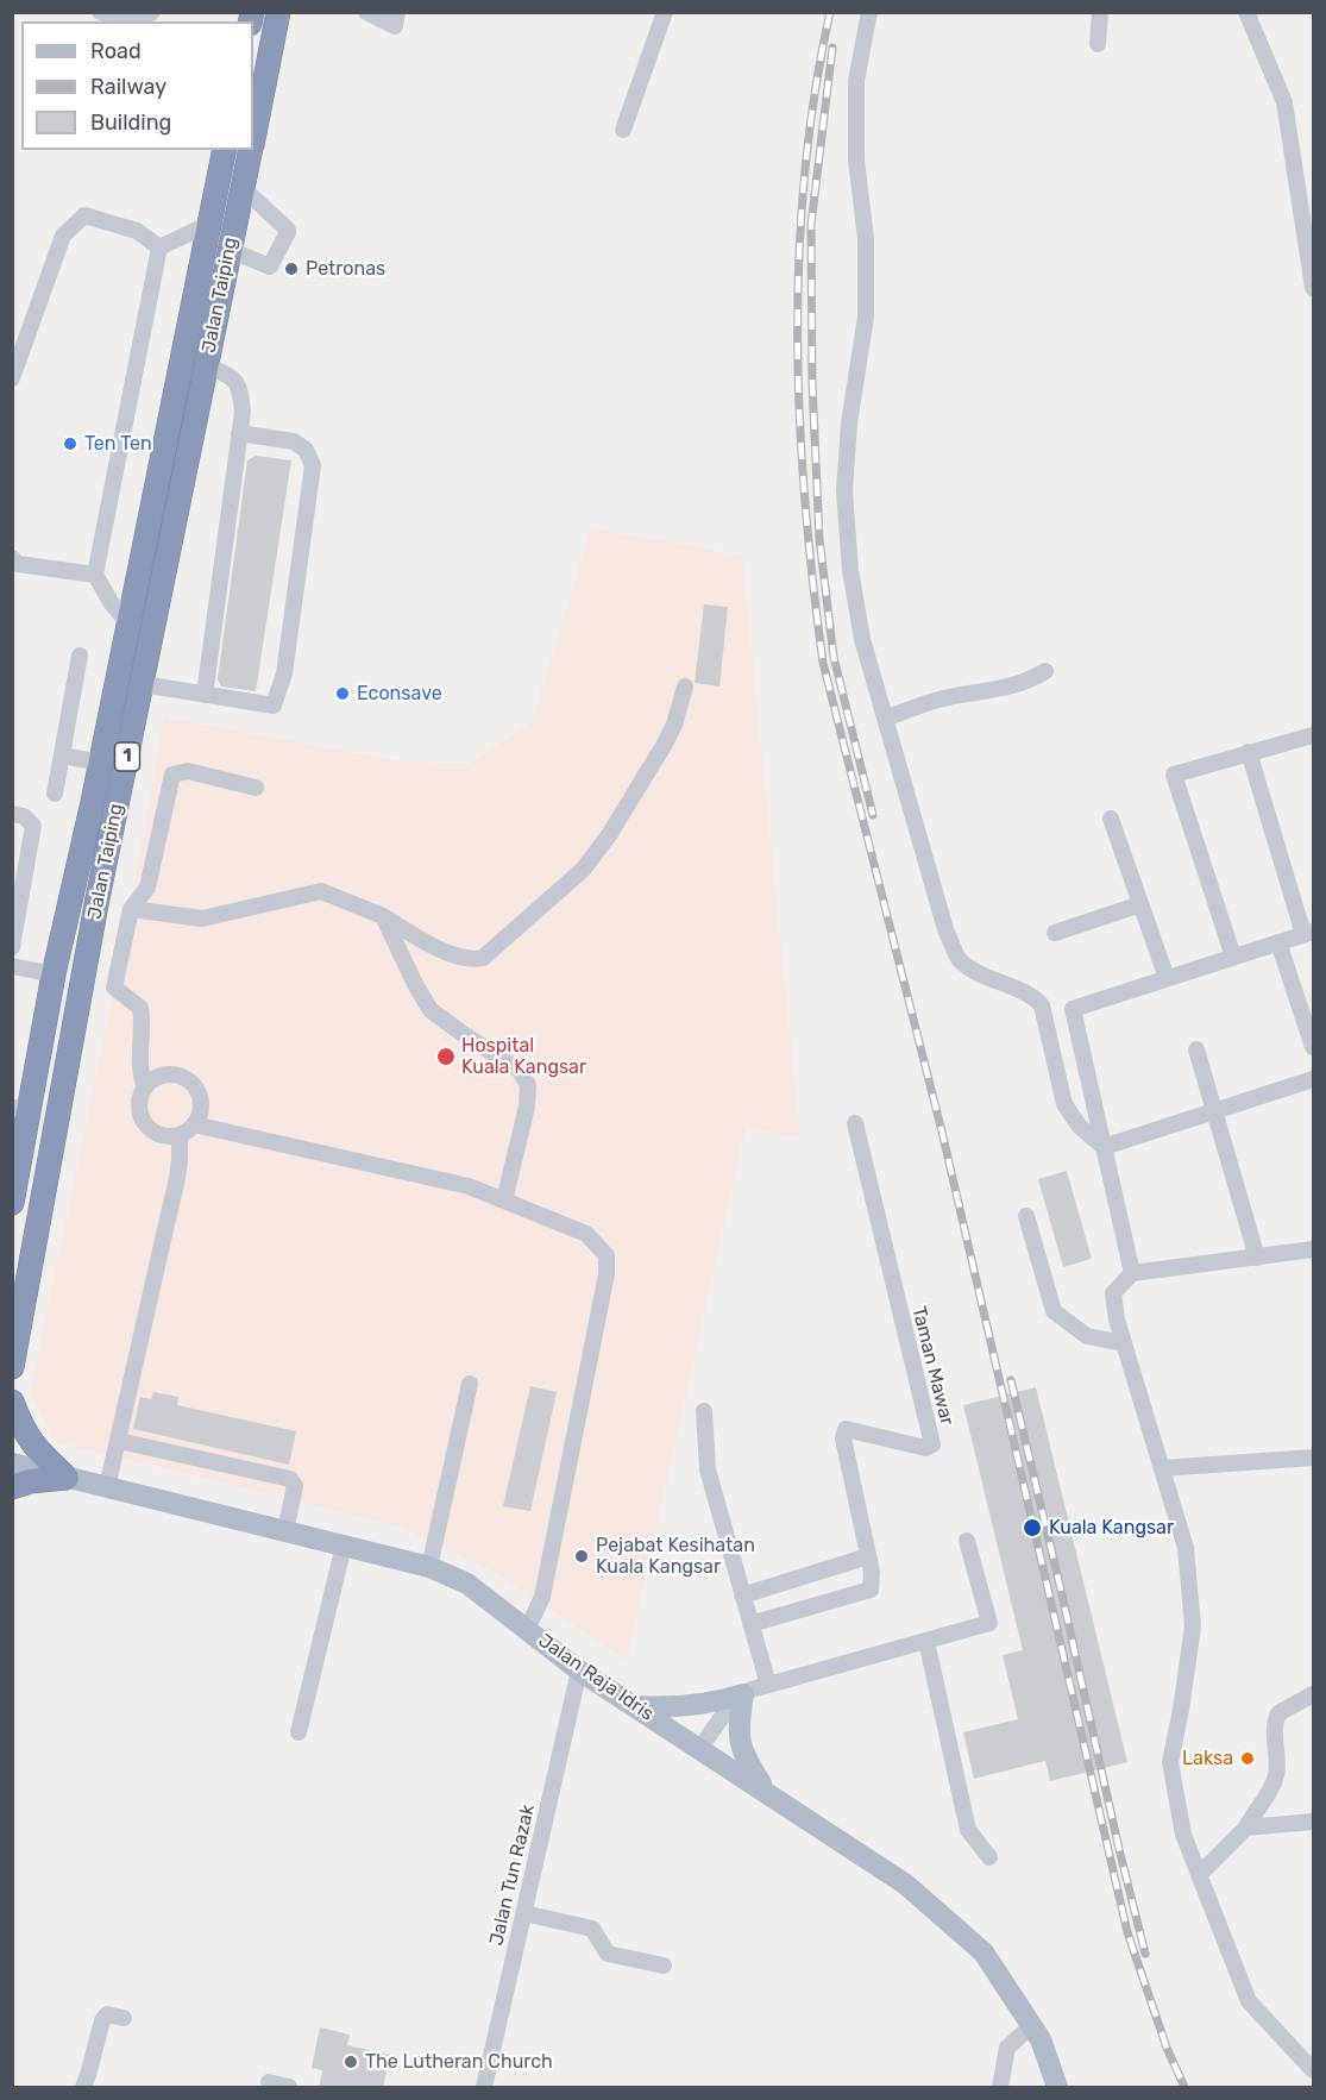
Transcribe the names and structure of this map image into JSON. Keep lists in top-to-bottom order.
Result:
{
  "streets": {
    "highway": ["Jalan Taiping", "1"],
    "main road": ["Jalan Raja Idris"],
    "street": ["Taman Mawar", "Jalan Tun Razak"]
  },
  "crossings": [
    ["Jalan Raja Idris", "Jalan Tun Razak"]
  ],
  "places": [
    "Petronas",
    "Ten Ten",
    "Econsave",
    "Hospital Kuala Kangsar",
    "Kuala Kangsar",
    "Pejabat Kesihatan Kuala Kangsar",
    "Laksa",
    "The Lutheran Church"
  ],
  "legend": ["Road", "Railway", "Building"]
}
